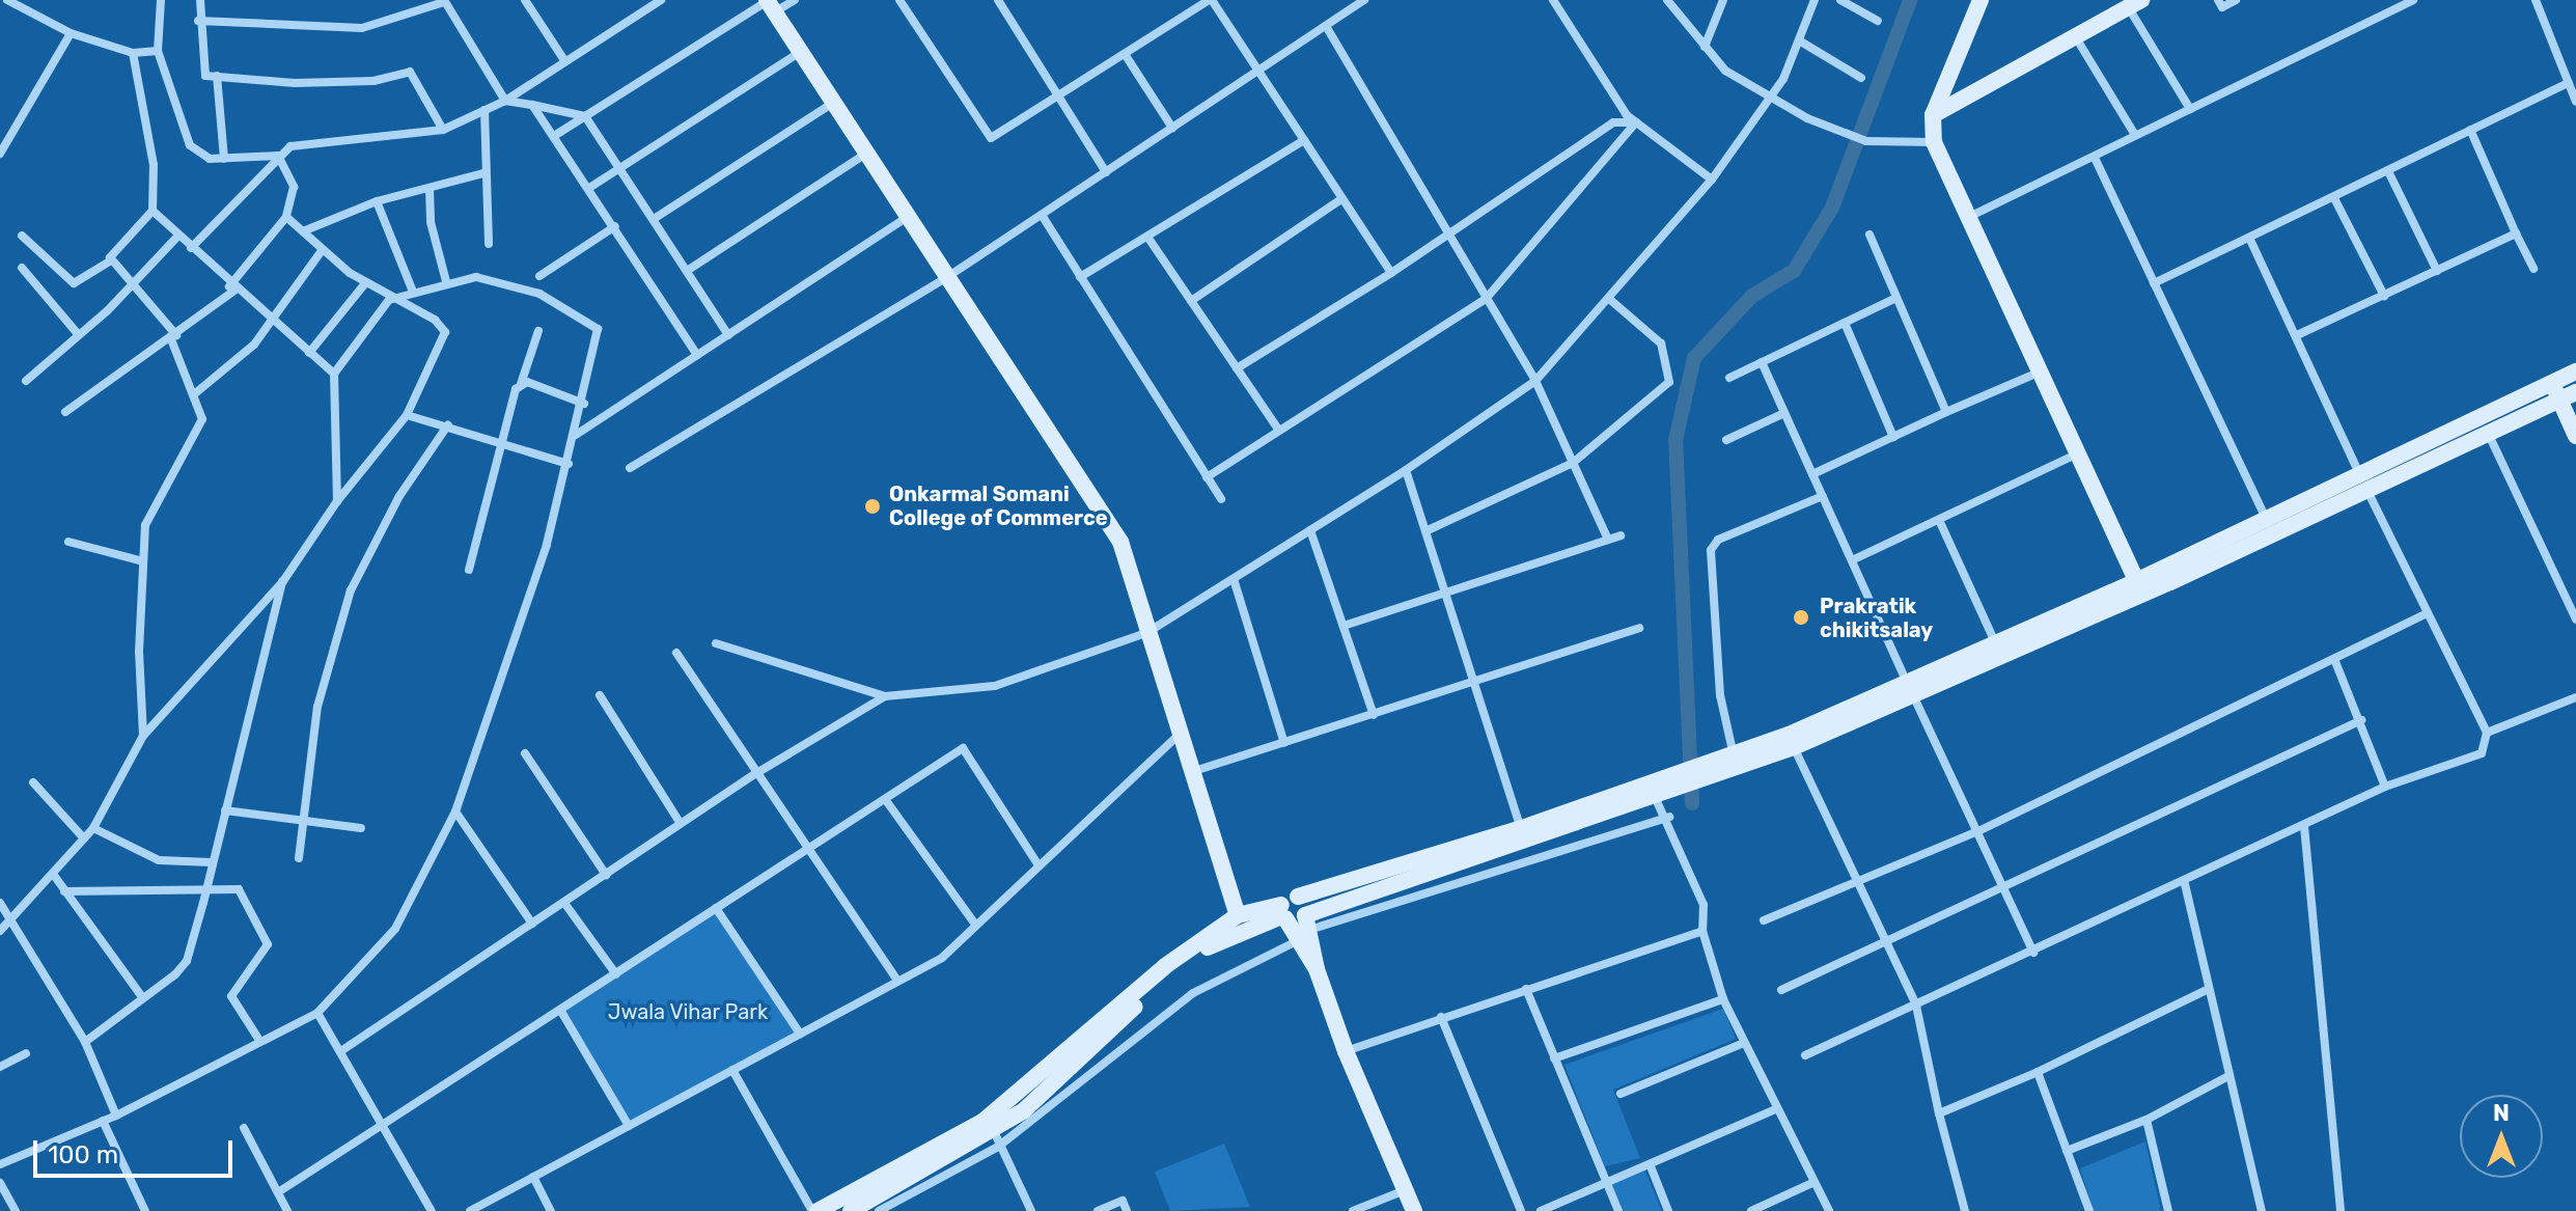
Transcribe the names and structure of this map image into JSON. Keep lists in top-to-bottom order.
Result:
{
  "parks": ["Jwala Vihar Park"],
  "places": ["Onkarmal Somani College of Commerce", "Prakratik chikitsalay"],
  "scale_bar": "100 m",
  "north": "top"
}
